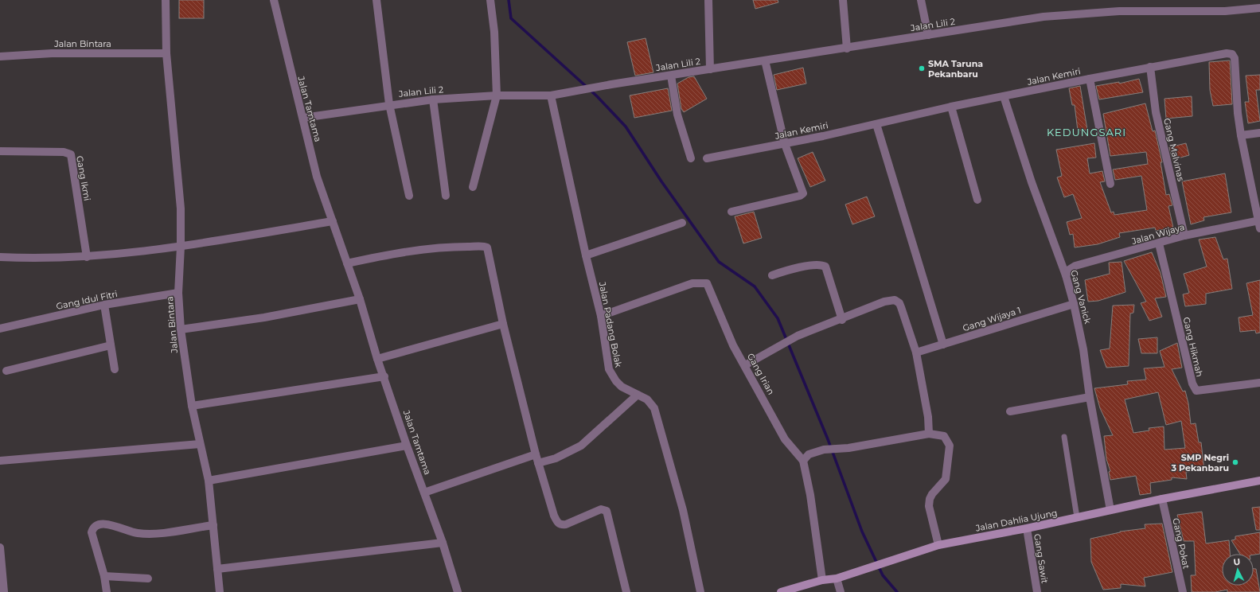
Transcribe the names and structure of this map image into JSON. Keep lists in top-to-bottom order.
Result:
{
  "streets": {
    "main road": ["Jalan Dahlia Ujung"],
    "street": [
      "Jalan Lili 2",
      "Jalan Bintara",
      "Jalan Kemiri",
      "Jalan Tamtama",
      "Gang Malvinas",
      "Gang Ikmi",
      "Jalan Wijaya",
      "Gang Vanick",
      "Gang Idul Fitri",
      "Gang Wijaya 1",
      "Jalan Padang Bolak",
      "Gang Hikmah",
      "Gang Irian",
      "Gang Pokat",
      "Gang Sawit"
    ]
  },
  "crossings": [
    ["Jalan Lili 2", "Jalan Tamtama"],
    ["Jalan Lili 2", "Jalan Padang Bolak"],
    ["Jalan Bintara", "Gang Idul Fitri"],
    ["Jalan Kemiri", "Gang Malvinas"],
    ["Jalan Kemiri", "Jalan Wijaya"],
    ["Jalan Kemiri", "Gang Vanick"],
    ["Gang Malvinas", "Jalan Wijaya"],
    ["Jalan Wijaya", "Gang Vanick"],
    ["Jalan Wijaya", "Gang Hikmah"],
    ["Gang Vanick", "Gang Wijaya 1"],
    ["Gang Vanick", "Jalan Dahlia Ujung"],
    ["Jalan Padang Bolak", "Gang Irian"],
    ["Gang Irian", "Jalan Dahlia Ujung"],
    ["Jalan Dahlia Ujung", "Gang Pokat"],
    ["Jalan Dahlia Ujung", "Gang Sawit"]
  ],
  "districts": ["KEDUNGSARI"],
  "places": ["SMA Taruna Pekanbaru", "SMP Negri 3 Pekanbaru"],
  "north": "top"
}
